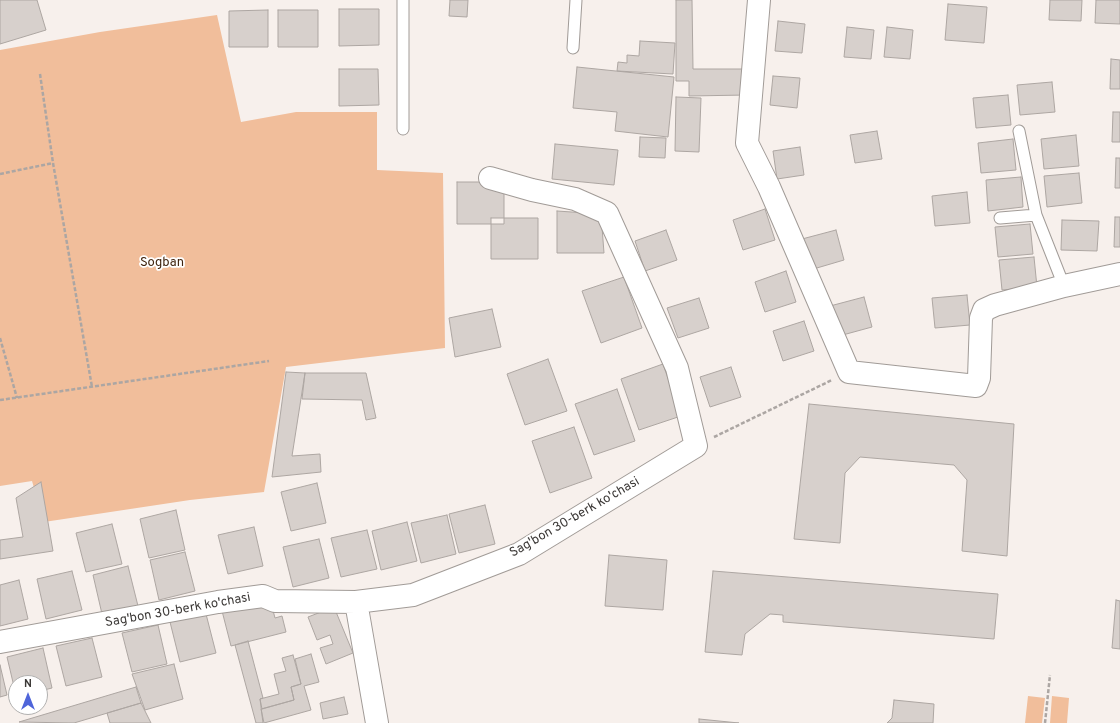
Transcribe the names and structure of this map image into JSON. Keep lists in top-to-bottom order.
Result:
{
  "streets": {
    "street": ["Sag'bon 30-berk ko'chasi"]
  },
  "parks": ["Sogban"],
  "north": "top"
}
